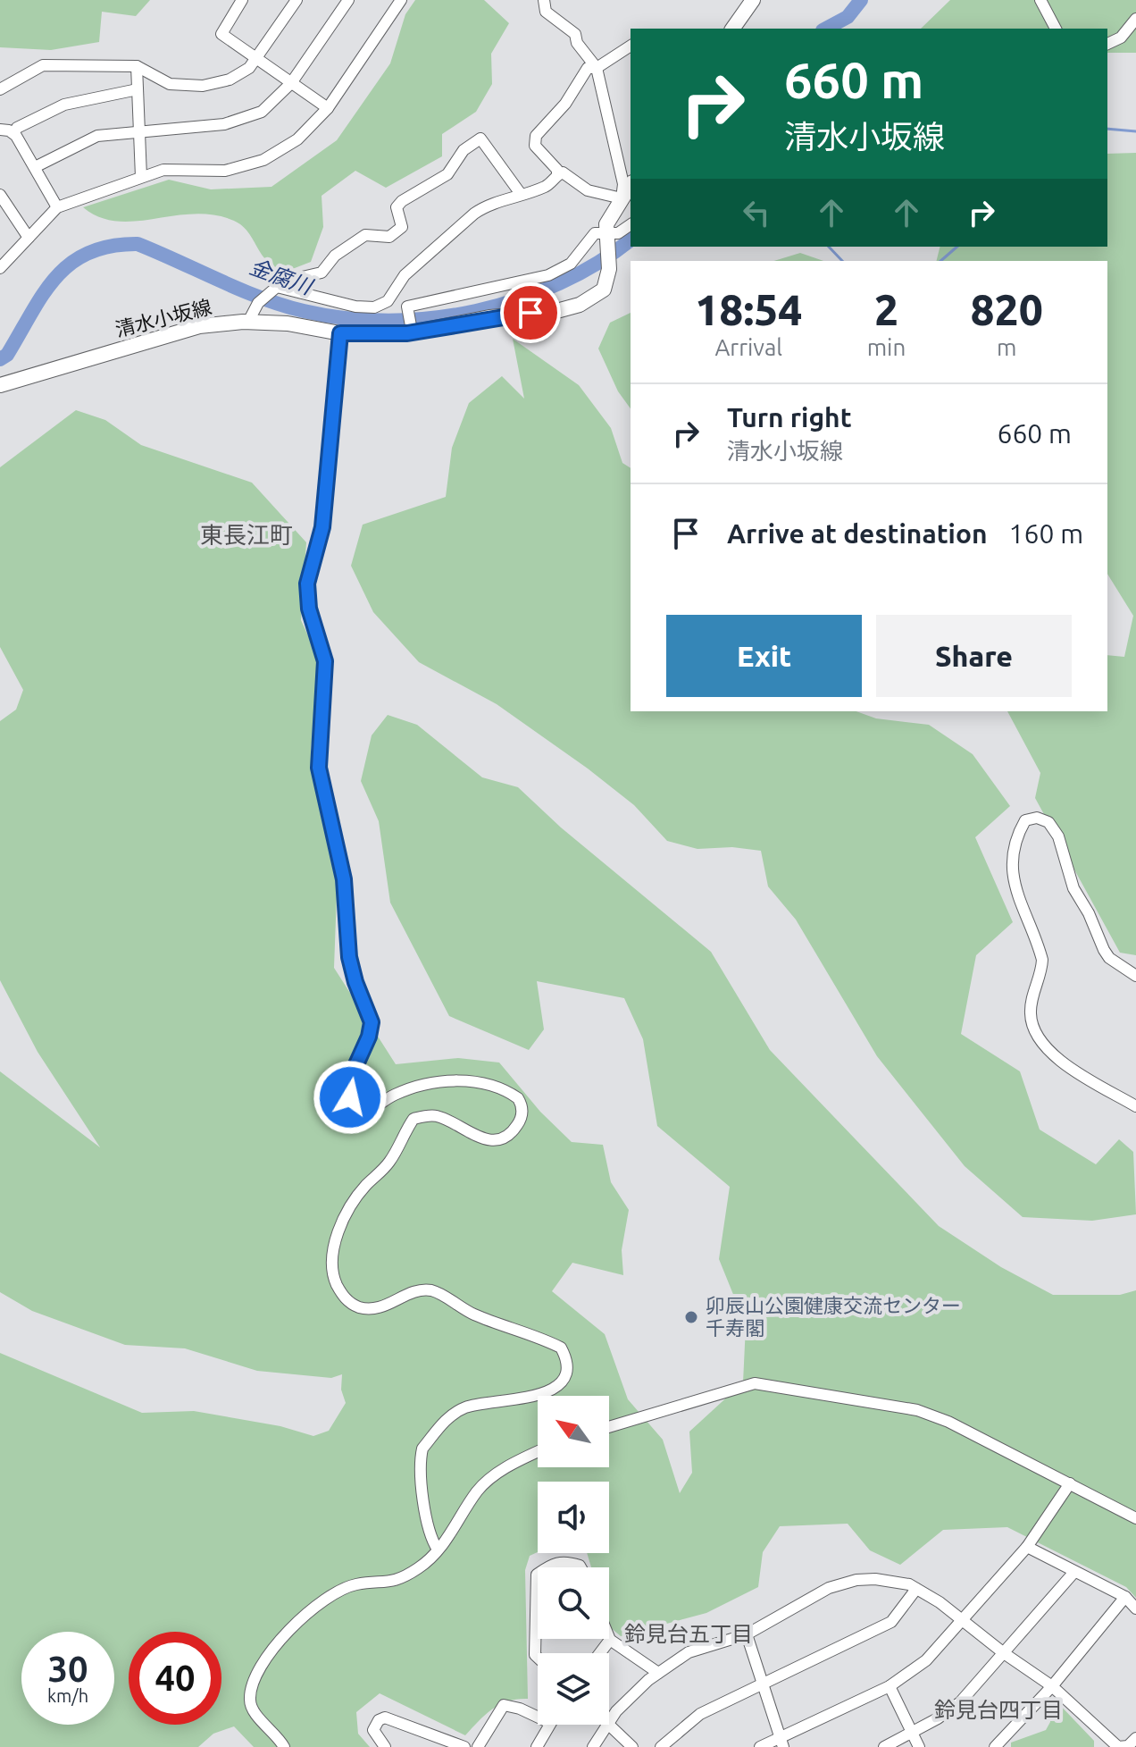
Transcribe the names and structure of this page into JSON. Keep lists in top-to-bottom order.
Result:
{
  "streets": {
    "main road": ["清水小坂線"]
  },
  "districts": ["東長江町", "鈴見台五丁目", "鈴見台四丁目"],
  "water": ["金腐川"],
  "places": ["卯辰山公園健康交流センター 千寿閣"],
  "north": "top left",
  "page": {
    "turn": ["660 m", "清水小坂線"],
    "eta": [
      "18:54",
      "Arrival",
      "2",
      "min",
      "820",
      "m"
    ],
    "list": [
      {
        "name": "Turn right",
        "note": "清水小坂線",
        "value": "660 m"
      },
      {
        "name": "Arrive at destination",
        "value": "160 m"
      }
    ],
    "buttons": ["Exit", "Share"],
    "speed": "30 km/h",
    "limit": "40"
  }
}
